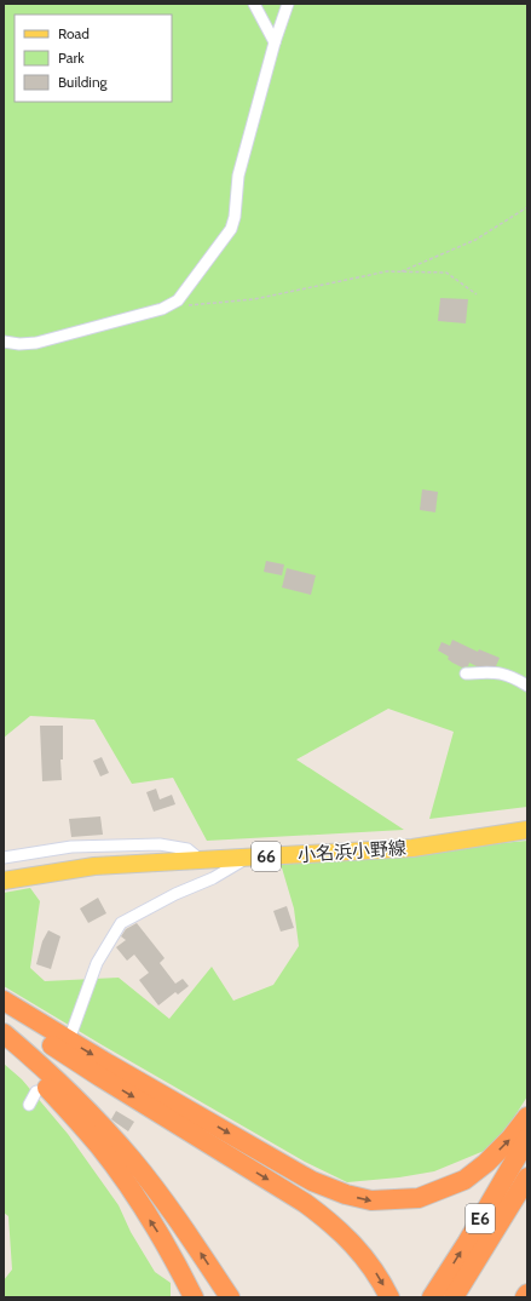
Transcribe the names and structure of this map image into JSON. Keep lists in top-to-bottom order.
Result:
{
  "streets": {
    "highway": ["E6"],
    "main road": ["小名浜小野線", "66"]
  },
  "legend": ["Road", "Park", "Building"]
}
